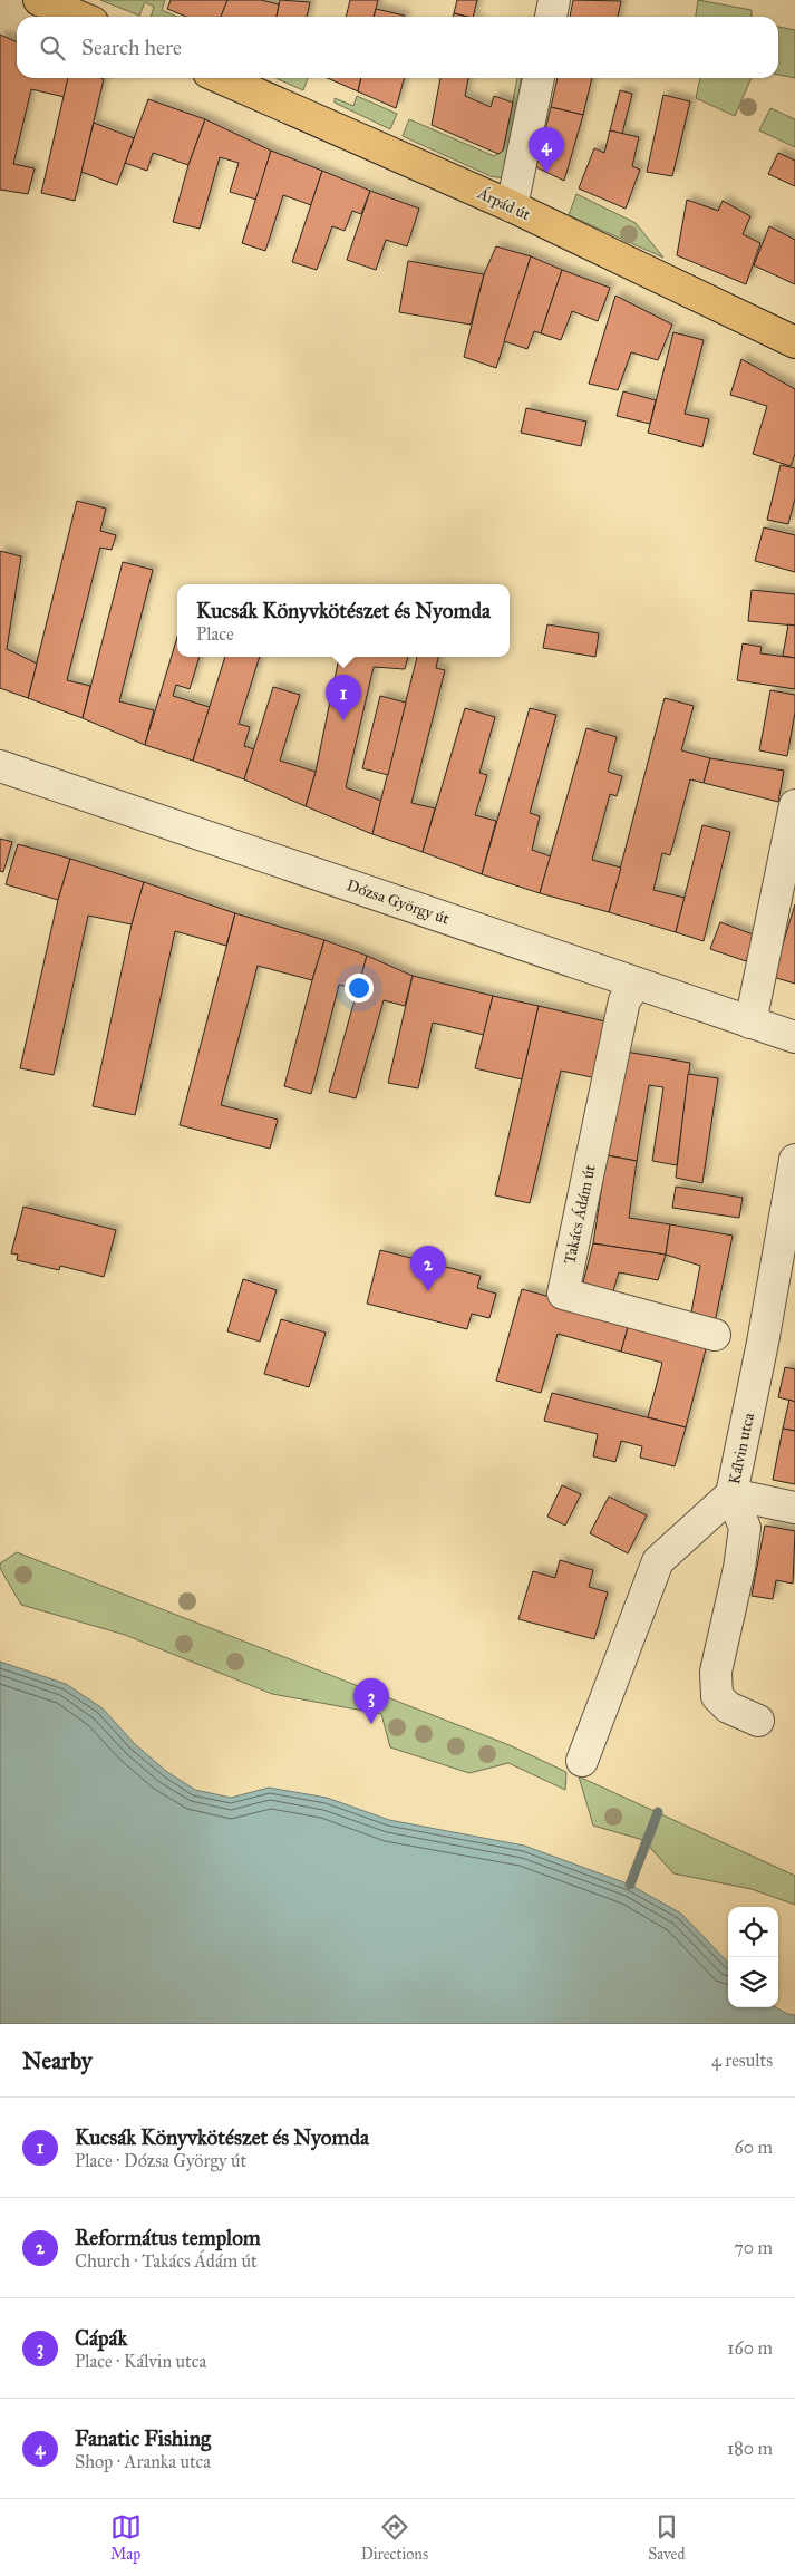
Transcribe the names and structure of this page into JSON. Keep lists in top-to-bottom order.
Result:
{
  "streets": {
    "main road": ["Árpád út"],
    "street": ["Dózsa György út", "Takács Ádám út", "Kálvin utca"]
  },
  "crossings": [
    ["Dózsa György út", "Takács Ádám út"]
  ],
  "page": {
    "search": "Search here",
    "pins": [
      "4",
      "1",
      "2",
      "3"
    ],
    "popup": ["Kucsák Könyvkötészet és Nyomda", "Place"],
    "heading": ["Nearby", "4 results"],
    "list": [
      {
        "mark": "1",
        "name": "Kucsák Könyvkötészet és Nyomda",
        "note": "Place · Dózsa György út",
        "value": "60 m"
      },
      {
        "mark": "2",
        "name": "Református templom",
        "note": "Church · Takács Ádám út",
        "value": "70 m"
      },
      {
        "mark": "3",
        "name": "Cápák",
        "note": "Place · Kálvin utca",
        "value": "160 m"
      },
      {
        "mark": "4",
        "name": "Fanatic Fishing",
        "note": "Shop · Aranka utca",
        "value": "180 m"
      }
    ],
    "nav": ["Map", "Directions", "Saved"]
  }
}
